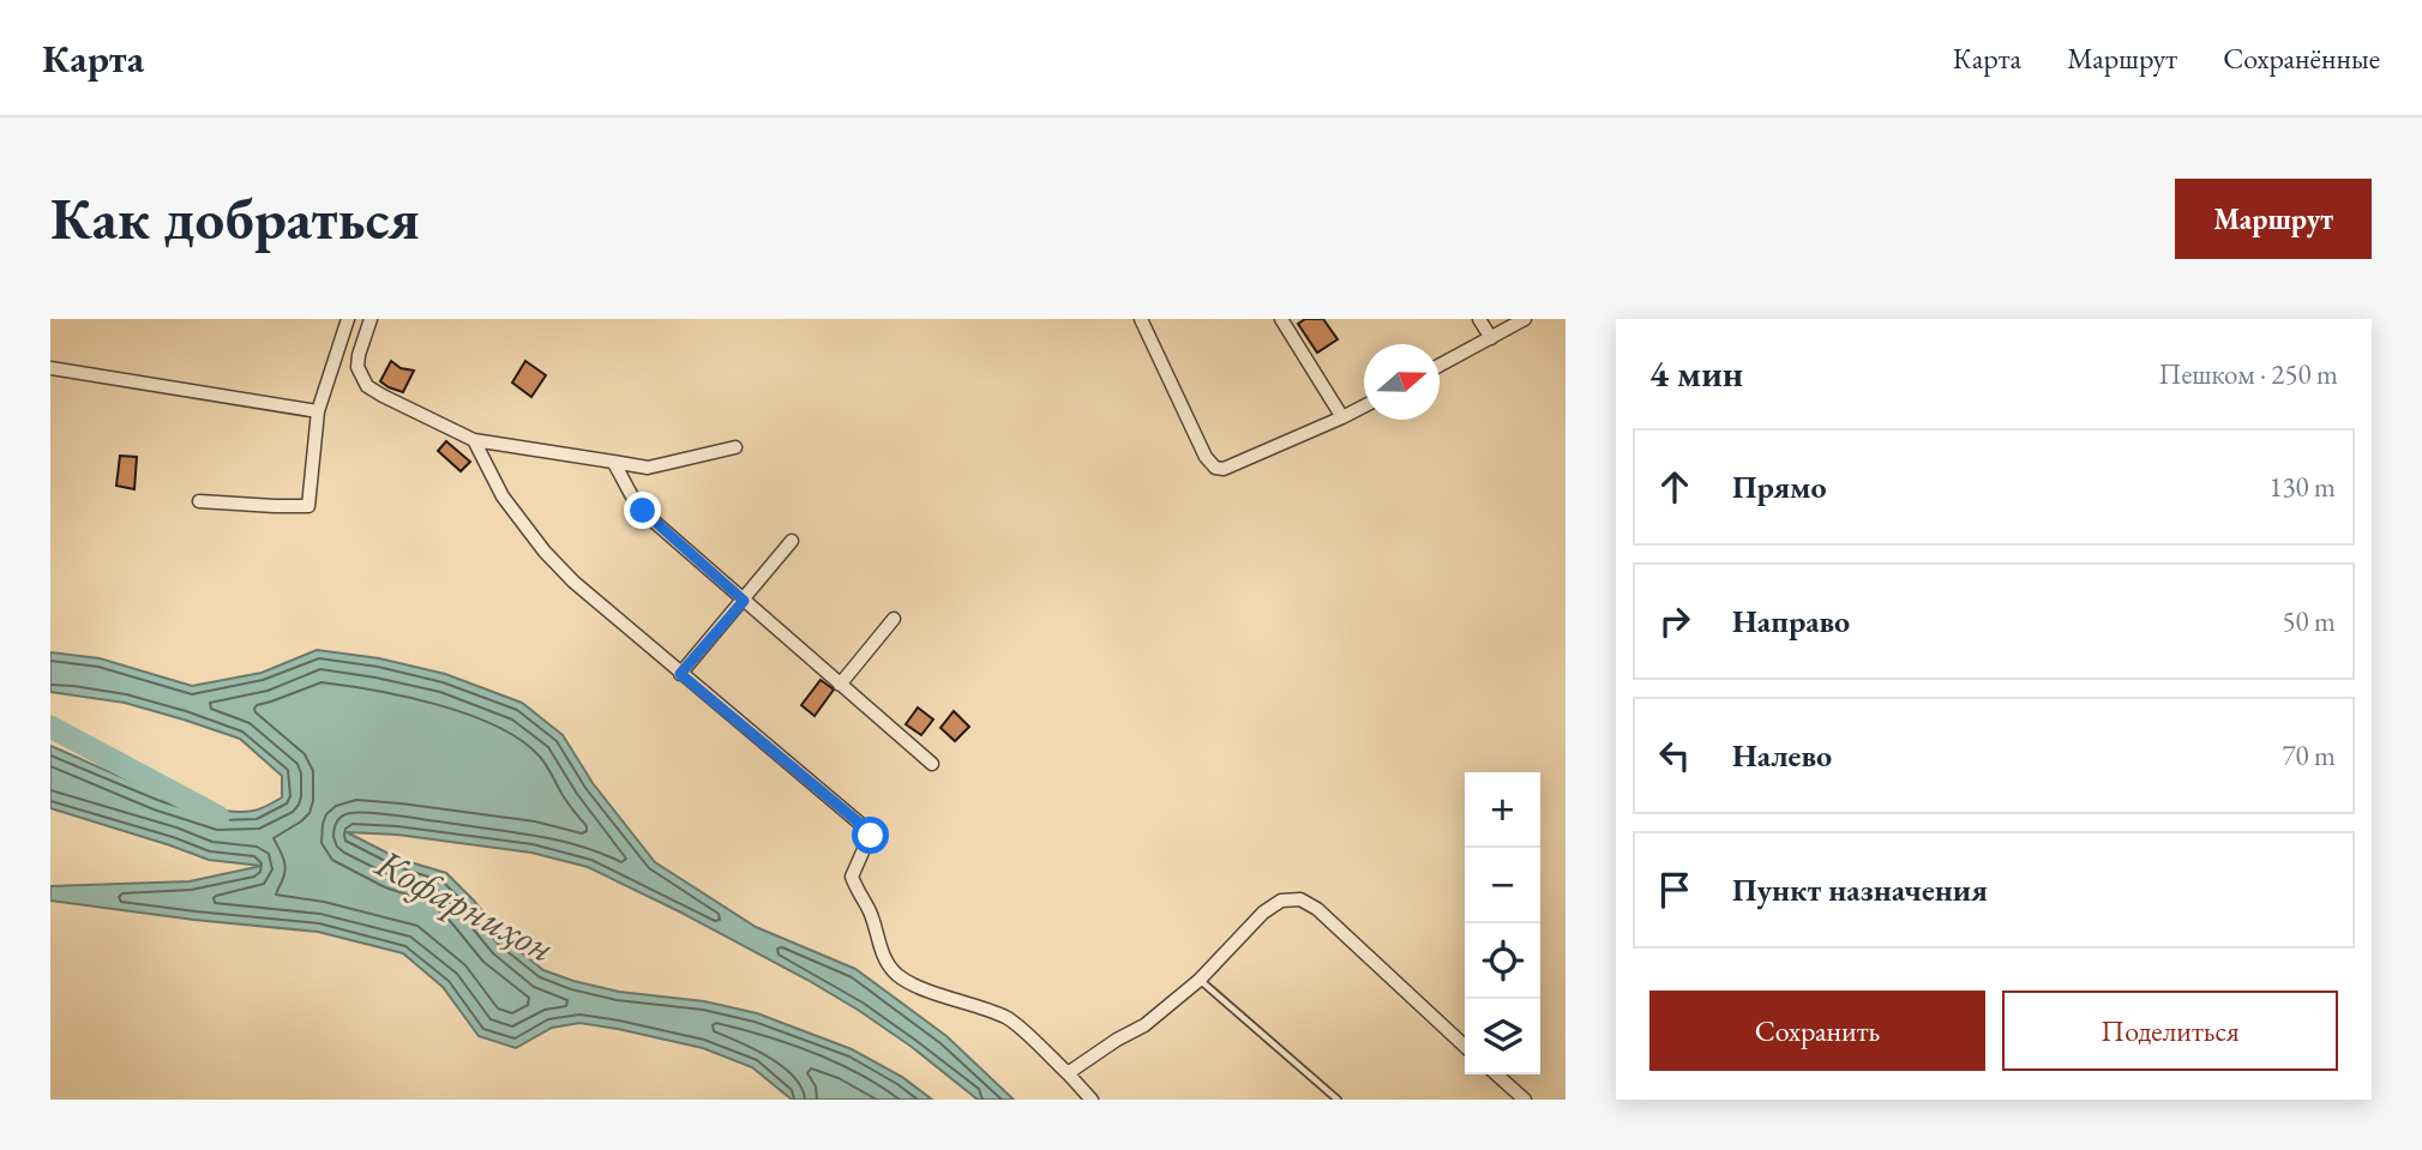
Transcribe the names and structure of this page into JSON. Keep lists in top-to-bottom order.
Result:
{
  "water": ["Кофарниҳон"],
  "north": "right",
  "page": {
    "header": "Карта",
    "nav": ["Карта", "Маршрут", "Сохранённые"],
    "buttons": [
      "Маршрут",
      ["Сохранить", "Поделиться"]
    ],
    "title": "Как добраться",
    "heading": ["4 мин", "Пешком · 250 m"],
    "list": [
      ["Прямо", "130 m"],
      ["Направо", "50 m"],
      ["Налево", "70 m"],
      "Пункт назначения"
    ],
    "map_buttons": ["+", "−"]
  }
}
